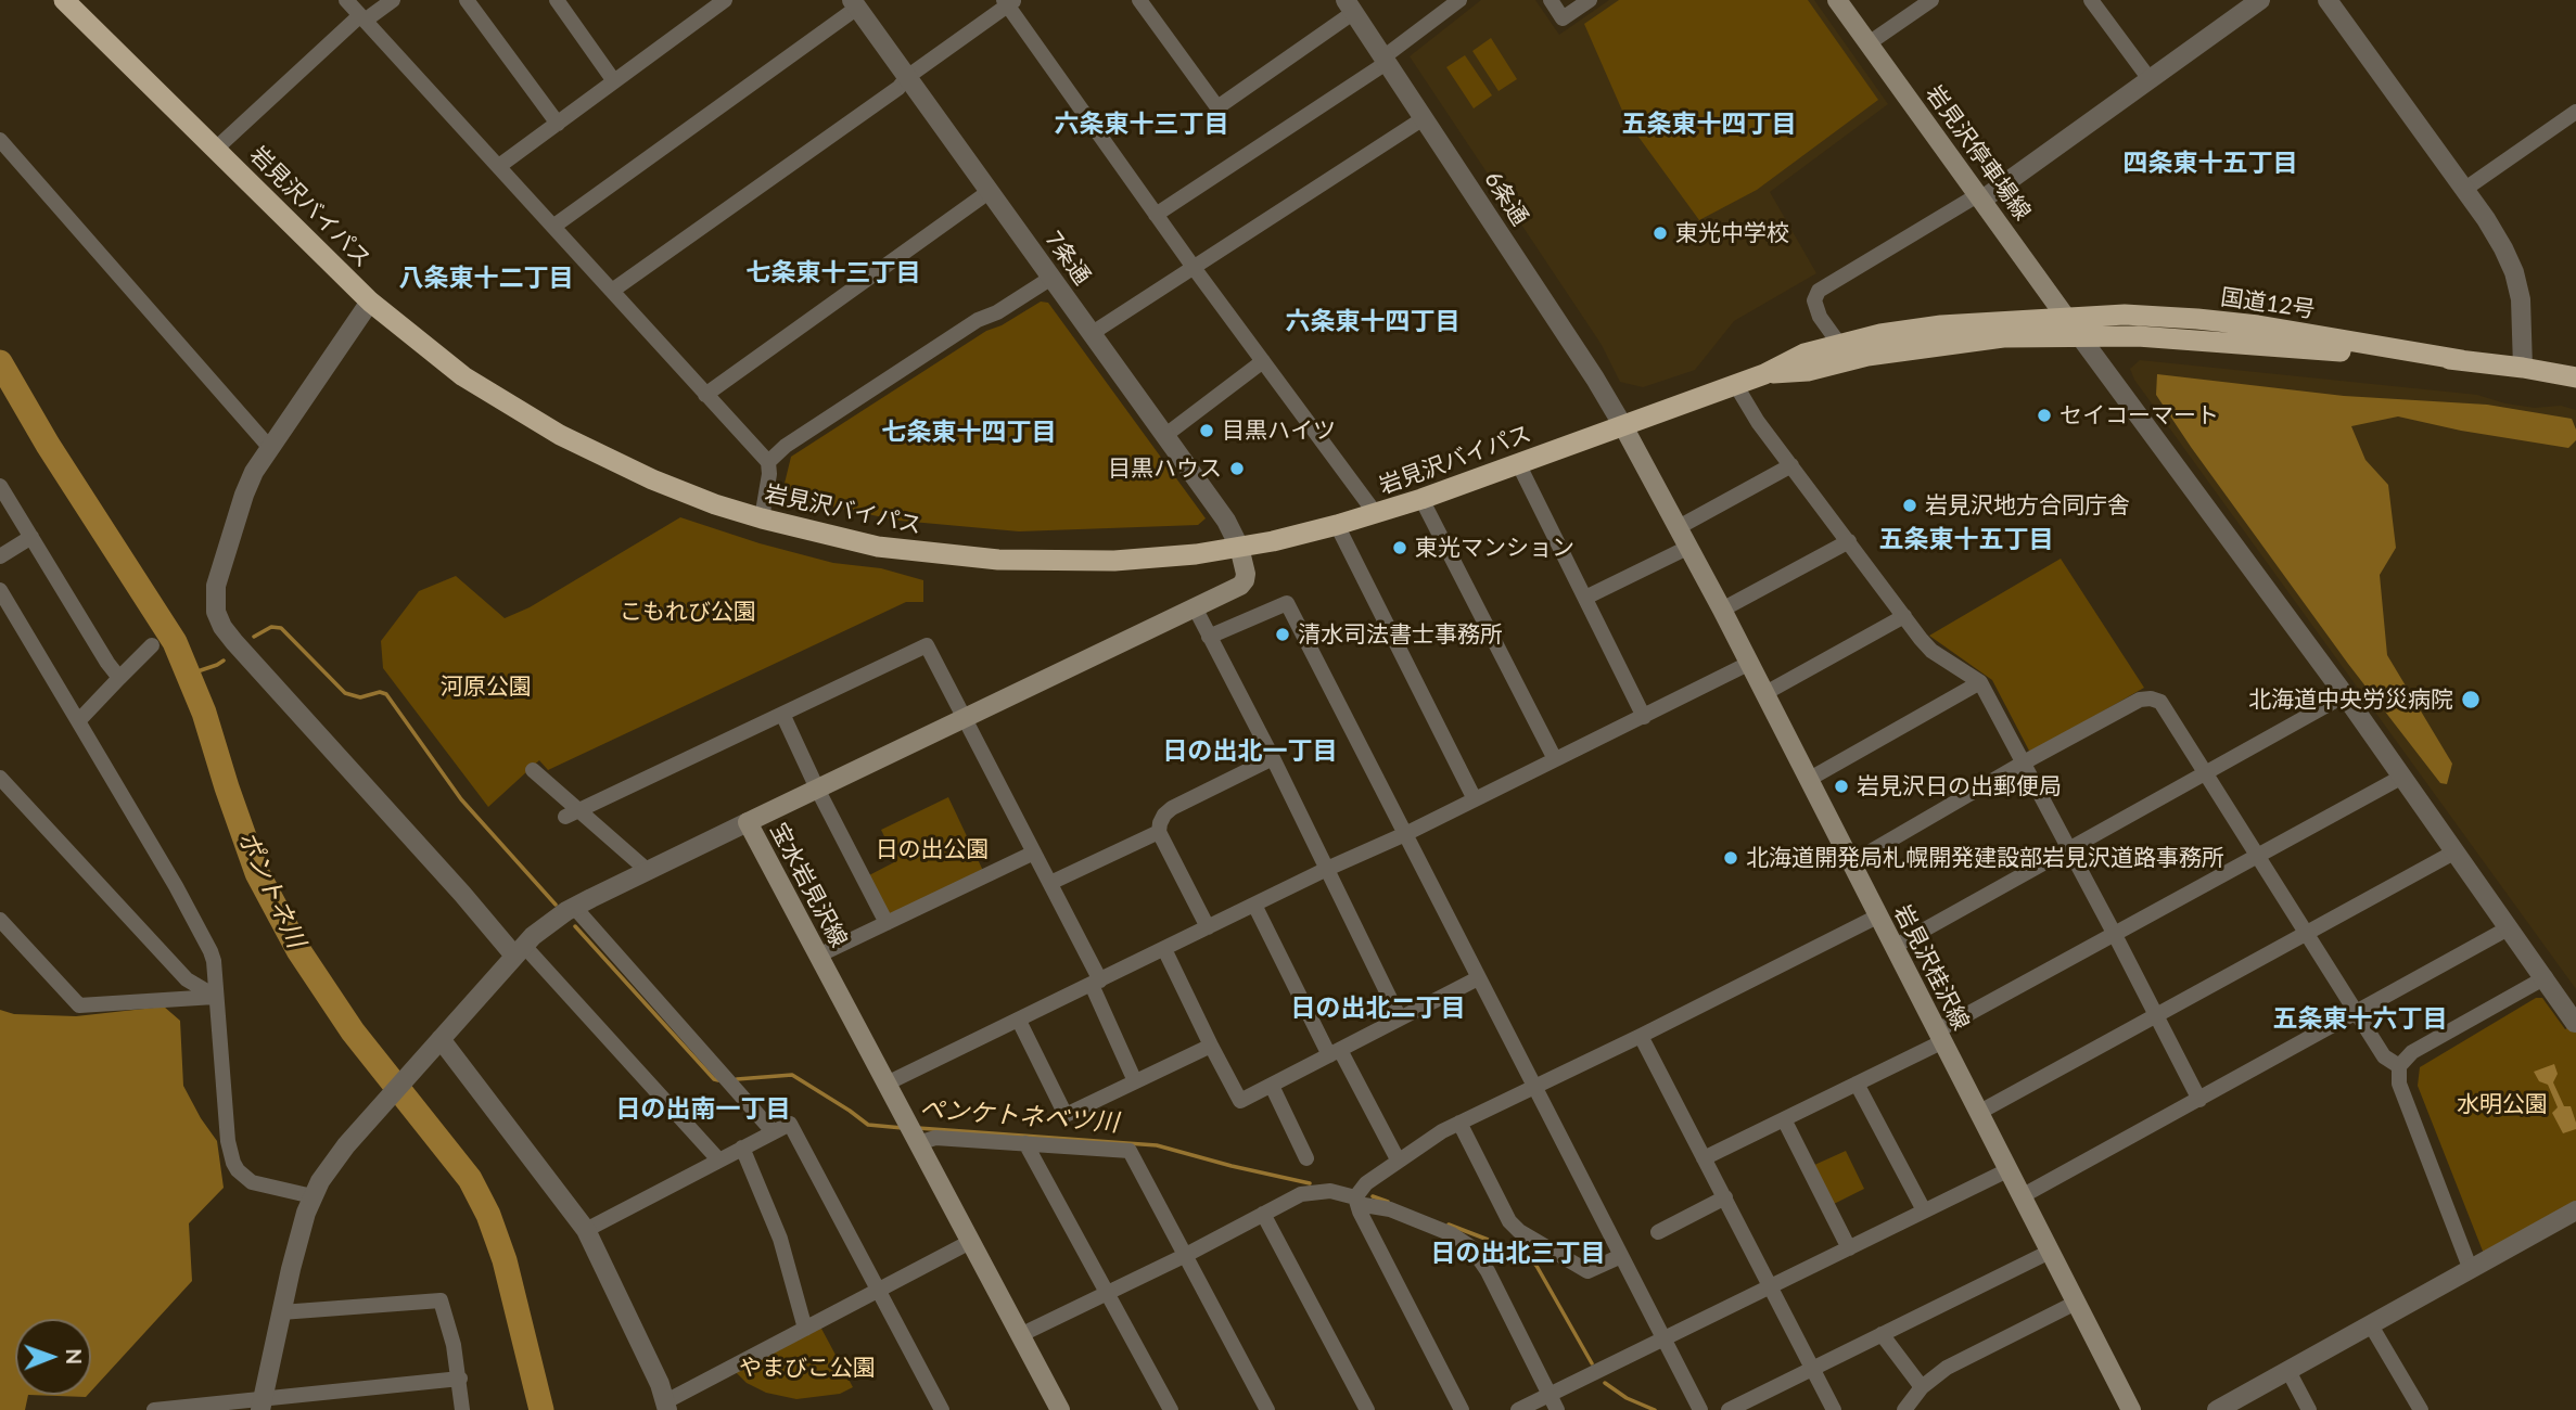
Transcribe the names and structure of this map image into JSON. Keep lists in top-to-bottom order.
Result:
{
  "streets": {
    "highway": ["岩見沢バイパス", "国道12号"],
    "main road": ["岩見沢停車場線", "宝水岩見沢線", "岩見沢桂沢線"],
    "street": ["6条通", "7条通"]
  },
  "crossings": [
    ["岩見沢停車場線", "岩見沢バイパス"],
    ["岩見沢停車場線", "国道12号"],
    ["6条通", "岩見沢バイパス"],
    ["6条通", "岩見沢桂沢線"],
    ["岩見沢バイパス", "7条通"],
    ["岩見沢バイパス", "国道12号"],
    ["岩見沢バイパス", "宝水岩見沢線"],
    ["岩見沢バイパス", "岩見沢桂沢線"],
    ["7条通", "宝水岩見沢線"]
  ],
  "districts": [
    "六条東十三丁目",
    "五条東十四丁目",
    "四条東十五丁目",
    "七条東十三丁目",
    "八条東十二丁目",
    "六条東十四丁目",
    "七条東十四丁目",
    "五条東十五丁目",
    "日の出北一丁目",
    "日の出北二丁目",
    "五条東十六丁目",
    "日の出南一丁目",
    "日の出北三丁目"
  ],
  "water": ["ポントネ川", "ペンケトネベツ川"],
  "parks": [
    "こもれび公園",
    "河原公園",
    "日の出公園",
    "水明公園",
    "やまびこ公園"
  ],
  "places": [
    "東光中学校",
    "セイコーマート",
    "目黒ハイツ",
    "目黒ハウス",
    "岩見沢地方合同庁舎",
    "東光マンション",
    "清水司法書士事務所",
    "北海道中央労災病院",
    "岩見沢日の出郵便局",
    "北海道開発局札幌開発建設部岩見沢道路事務所"
  ],
  "north": "right"
}
